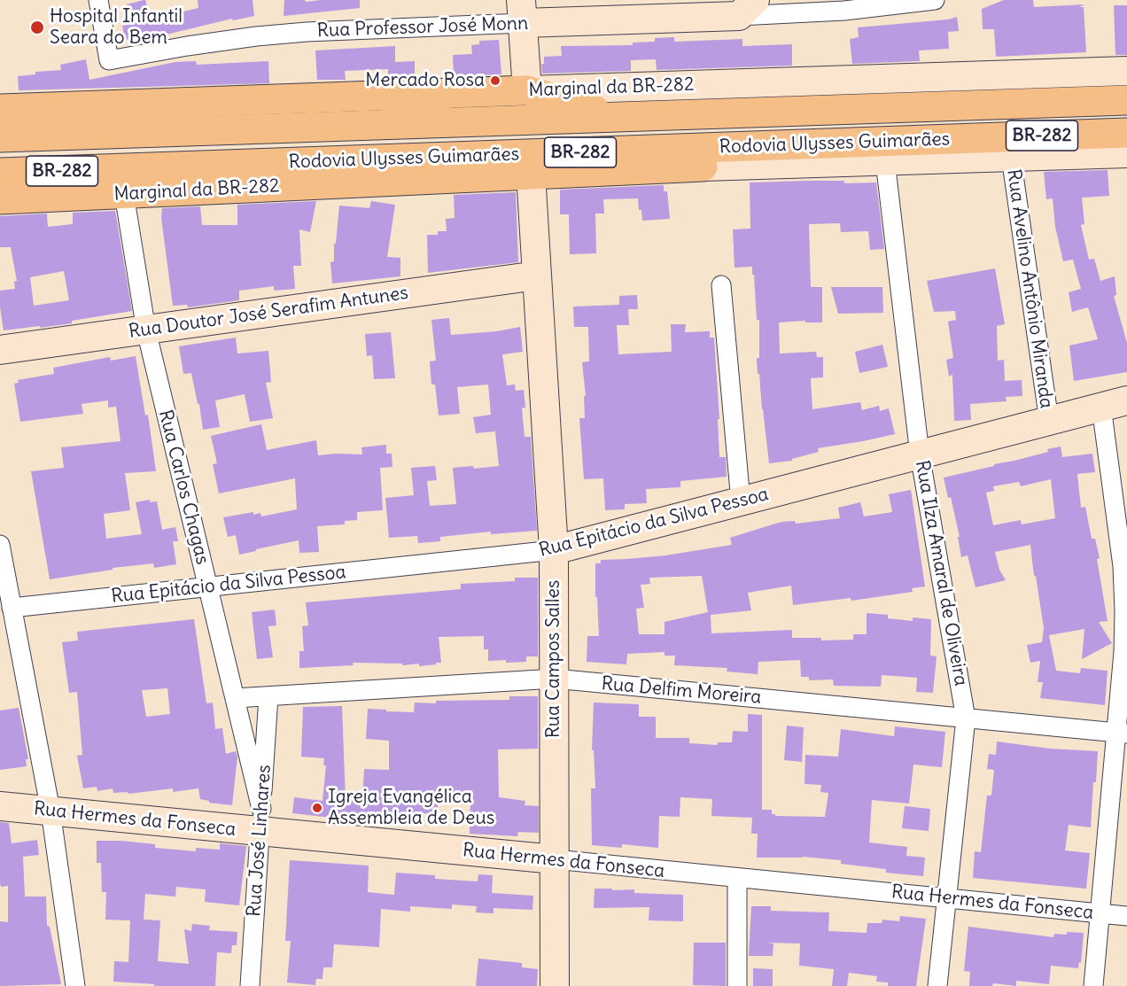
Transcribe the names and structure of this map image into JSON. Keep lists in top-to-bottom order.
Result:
{
  "streets": {
    "main road": ["Marginal da BR-282", "BR-282", "Rodovia Ulysses Guimarães"],
    "street": [
      "Rua Professor José Monn",
      "Rua Avelino Antônio Miranda",
      "Rua Doutor José Serafim Antunes",
      "Rua Carlos Chagas",
      "Rua Epitácio da Silva Pessoa",
      "Rua Ilza Amaral de Oliveira",
      "Rua Campos Salles",
      "Rua Delfim Moreira",
      "Rua Hermes da Fonseca",
      "Rua José Linhares"
    ]
  },
  "crossings": [
    ["Marginal da BR-282", "Rua Avelino Antônio Miranda"],
    ["Marginal da BR-282", "Rua Carlos Chagas"],
    ["Marginal da BR-282", "Rua Ilza Amaral de Oliveira"],
    ["Marginal da BR-282", "Rua Campos Salles"],
    ["Rua Avelino Antônio Miranda", "Rua Epitácio da Silva Pessoa"],
    ["Rua Doutor José Serafim Antunes", "Rua Carlos Chagas"],
    ["Rua Doutor José Serafim Antunes", "Rua Campos Salles"],
    ["Rua Carlos Chagas", "Rua Epitácio da Silva Pessoa"],
    ["Rua Carlos Chagas", "Rua Delfim Moreira"],
    ["Rua Carlos Chagas", "Rua Hermes da Fonseca"],
    ["Rua Carlos Chagas", "Rua José Linhares"],
    ["Rua Epitácio da Silva Pessoa", "Rua Ilza Amaral de Oliveira"],
    ["Rua Epitácio da Silva Pessoa", "Rua Campos Salles"],
    ["Rua Ilza Amaral de Oliveira", "Rua Delfim Moreira"],
    ["Rua Ilza Amaral de Oliveira", "Rua Hermes da Fonseca"],
    ["Rua Campos Salles", "Rua Delfim Moreira"],
    ["Rua Campos Salles", "Rua Hermes da Fonseca"],
    ["Rua Delfim Moreira", "Rua José Linhares"],
    ["Rua Hermes da Fonseca", "Rua José Linhares"]
  ],
  "places": ["Hospital Infantil Seara do Bem", "Mercado Rosa", "Igreja Evangélica Assembleia de Deus"]
}
